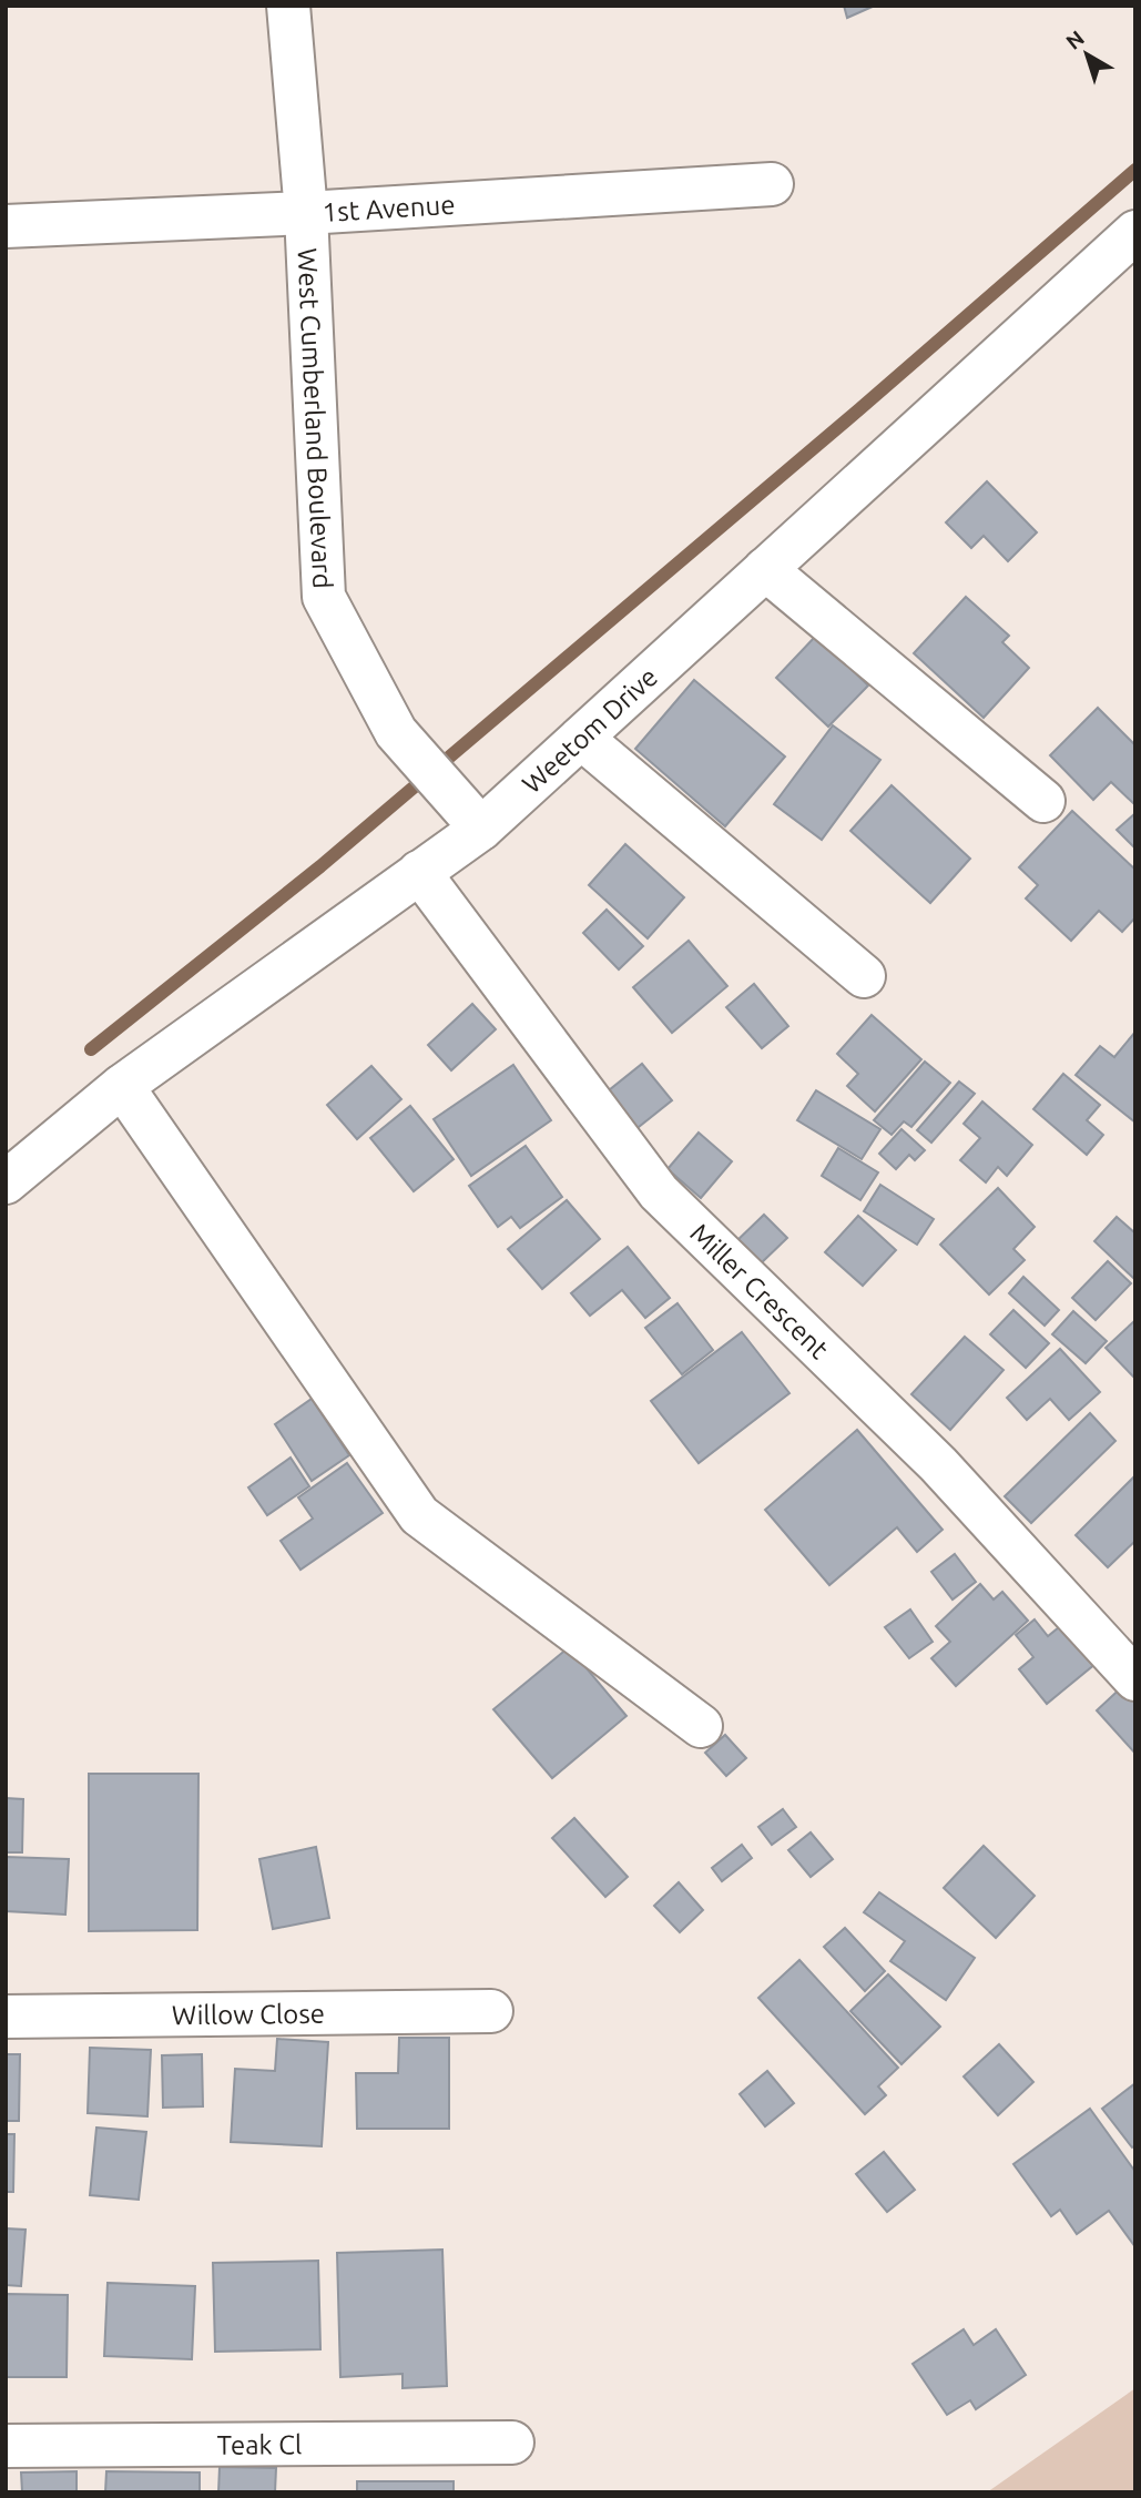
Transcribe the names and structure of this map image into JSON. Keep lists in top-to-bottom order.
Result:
{
  "streets": {
    "street": [
      "1st Avenue",
      "West Cumberland Boulevard",
      "Weetom Drive",
      "Miller Crescent",
      "Willow Close",
      "Teak Cl"
    ]
  },
  "crossings": [
    ["1st Avenue", "West Cumberland Boulevard"],
    ["West Cumberland Boulevard", "Weetom Drive"],
    ["Weetom Drive", "Miller Crescent"]
  ],
  "north": "top left"
}
